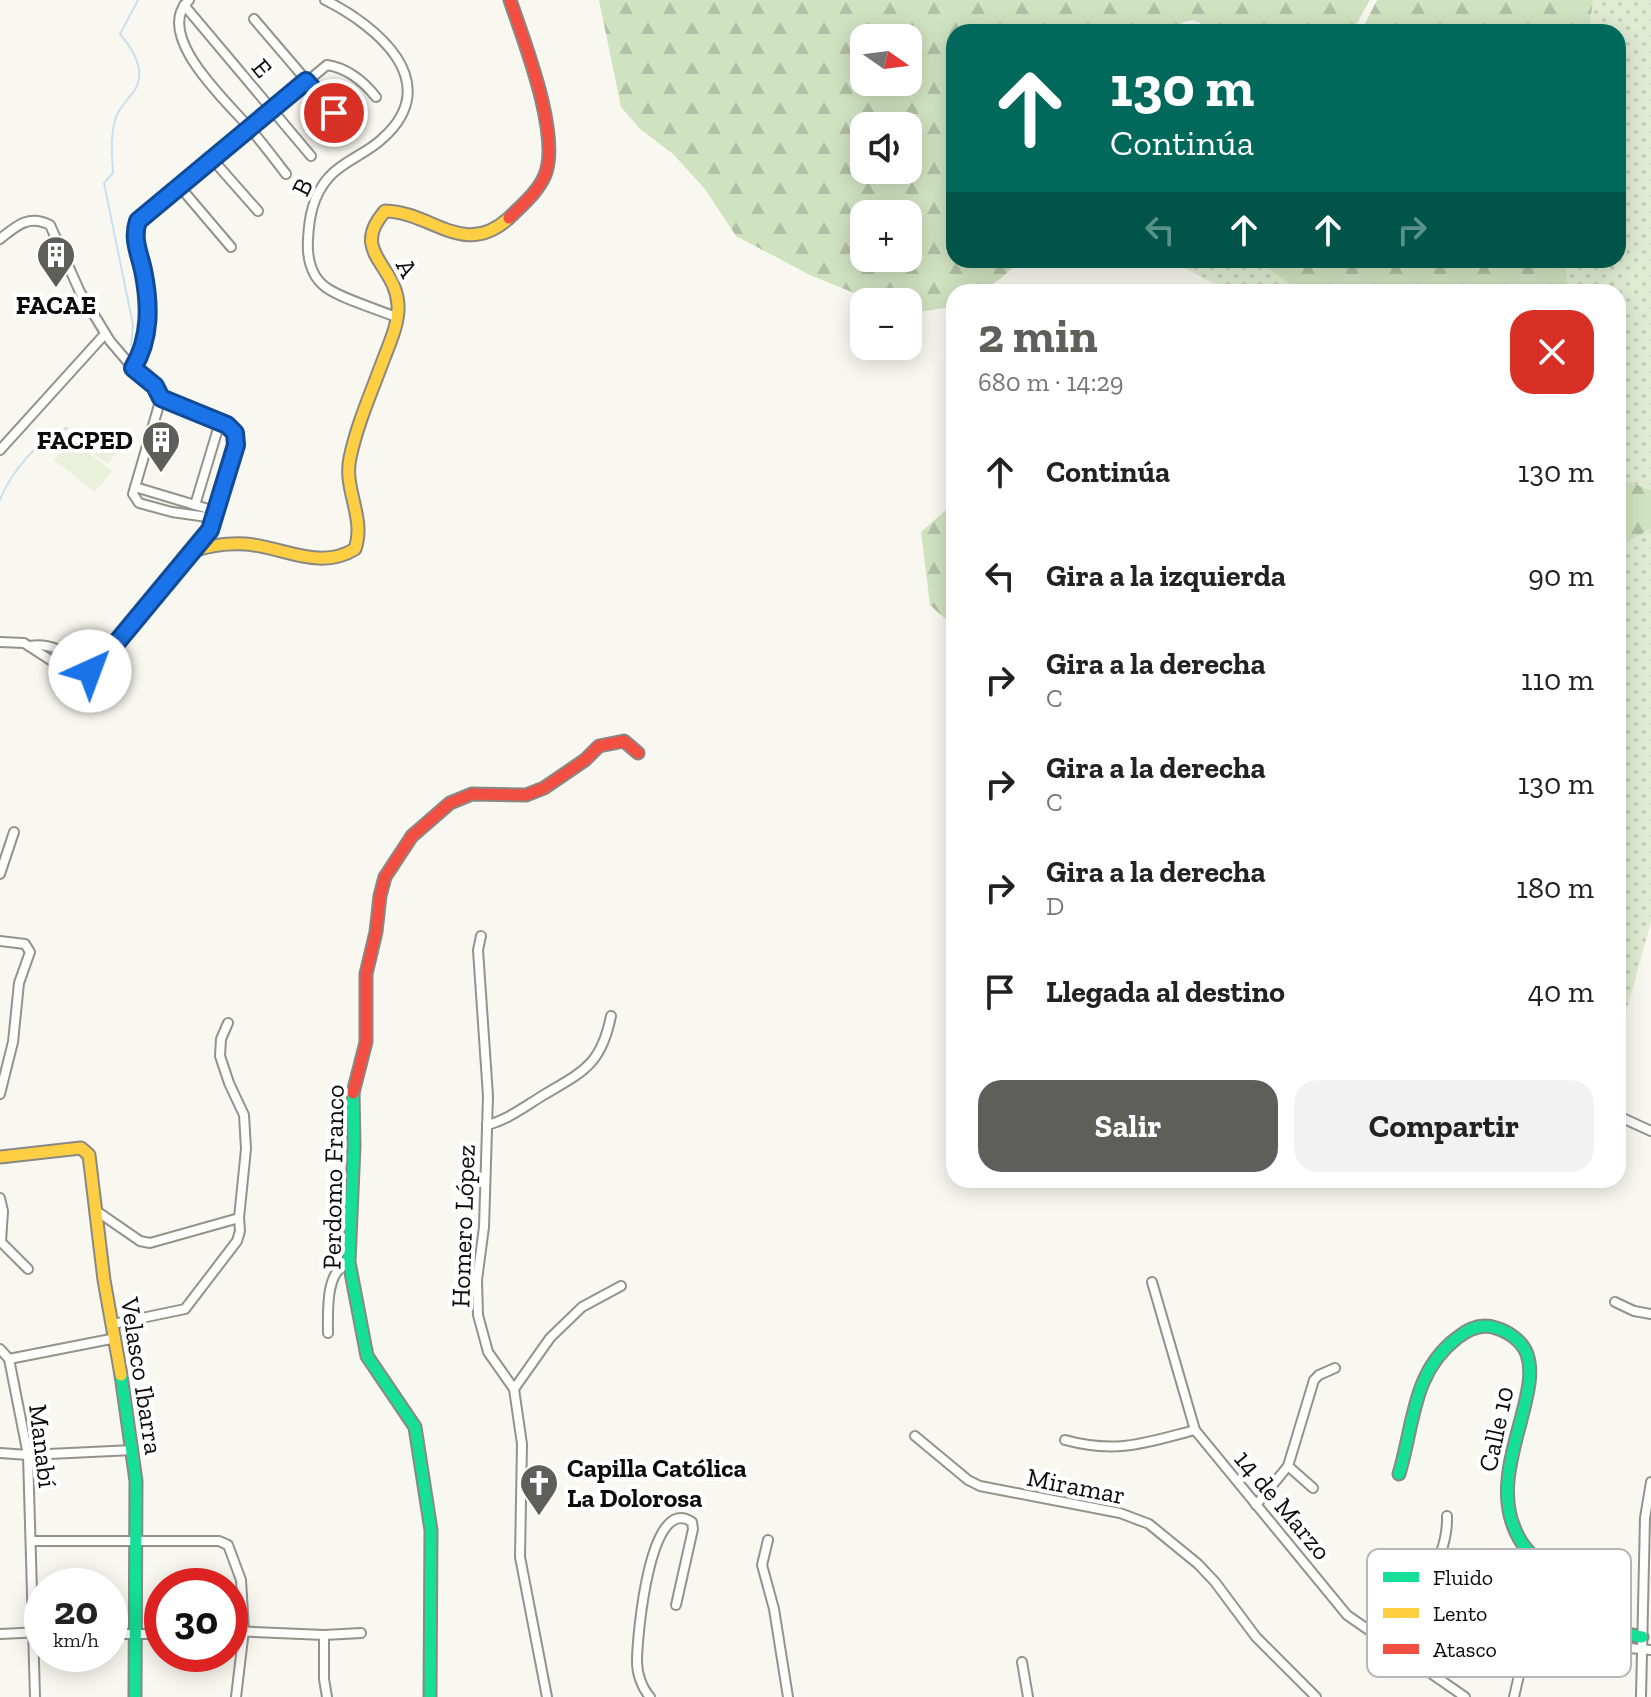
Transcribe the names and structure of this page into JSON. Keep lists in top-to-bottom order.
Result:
{
  "streets": {
    "street": [
      "E",
      "B",
      "A",
      "Perdomo Franco",
      "Homero López",
      "Velasco Ibarra",
      "Calle 10",
      "Manabí",
      "Miramar",
      "14 de Marzo"
    ]
  },
  "crossings": [
    ["E", "B"],
    ["B", "A"]
  ],
  "places": {
    "building": ["FACAE", "FACPED"],
    "church": ["Capilla Católica La Dolorosa"]
  },
  "legend": ["Fluido", "Lento", "Atasco"],
  "north": "right",
  "page": {
    "map_buttons": ["+", "−"],
    "turn": ["130 m", "Continúa"],
    "heading": ["2 min", "680 m · 14:29"],
    "list": [
      {
        "name": "Continúa",
        "value": "130 m"
      },
      {
        "name": "Gira a la izquierda",
        "value": "90 m"
      },
      {
        "name": "Gira a la derecha",
        "note": "C",
        "value": "110 m"
      },
      {
        "name": "Gira a la derecha",
        "note": "C",
        "value": "130 m"
      },
      {
        "name": "Gira a la derecha",
        "note": "D",
        "value": "180 m"
      },
      {
        "name": "Llegada al destino",
        "value": "40 m"
      }
    ],
    "buttons": ["Salir", "Compartir"],
    "speed": "20 km/h",
    "limit": "30"
  }
}
